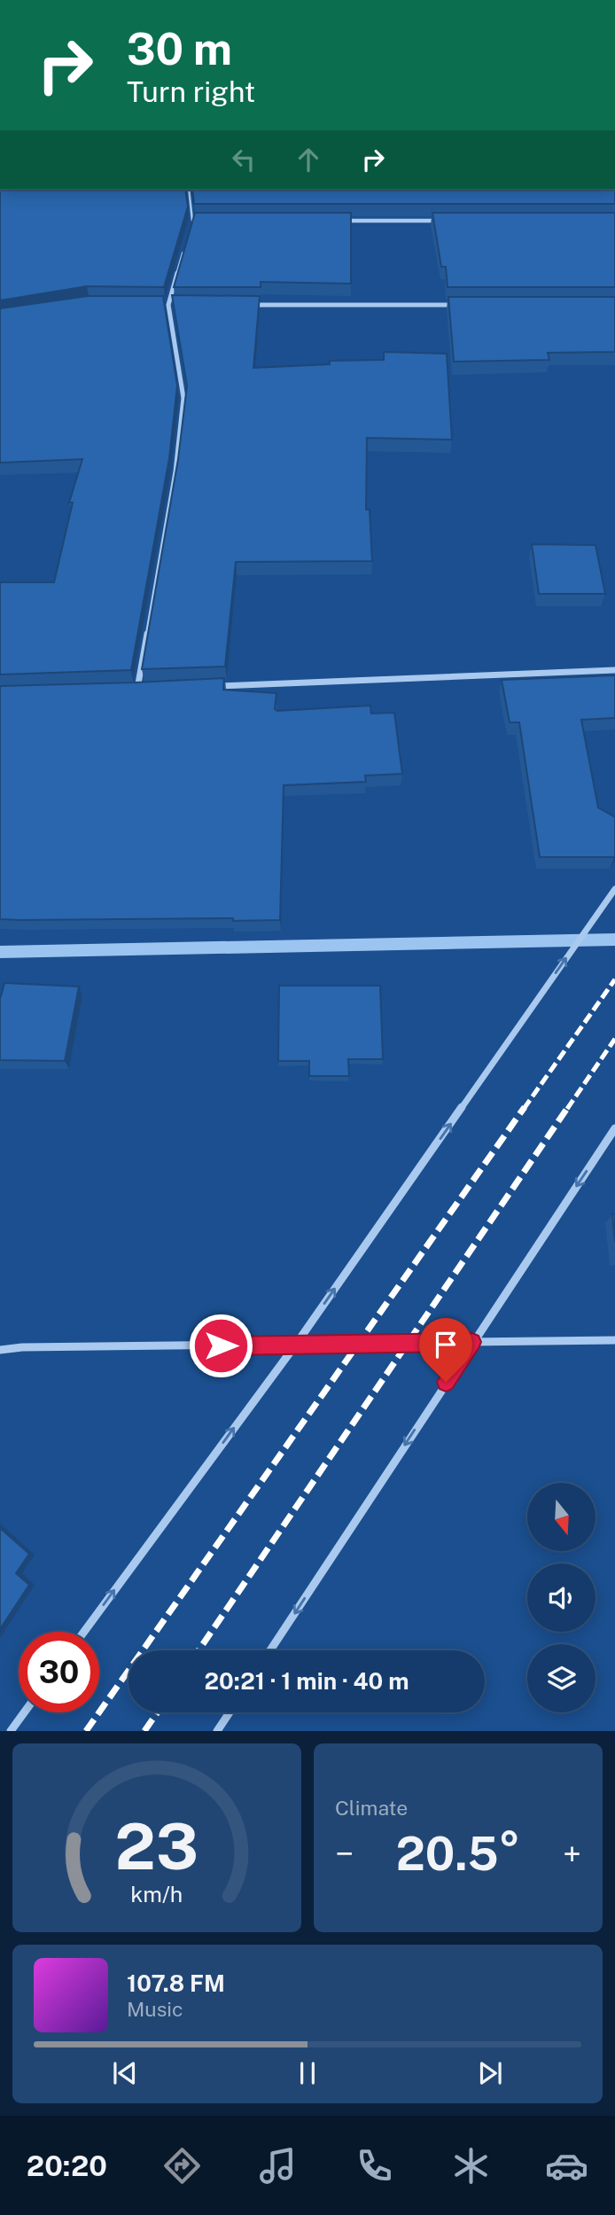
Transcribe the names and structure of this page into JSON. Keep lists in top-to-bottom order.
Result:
{
  "north": "bottom",
  "page": {
    "turn": ["30 m", "Turn right"],
    "limit": "30",
    "trip": "20:21 · 1 min · 40 m",
    "tile": "Climate",
    "heat": ["−", "20.5°", "+"],
    "song": ["107.8 FM", "Music"],
    "tabs": "20:20",
    "gauge": ["23", "km/h"]
  }
}
